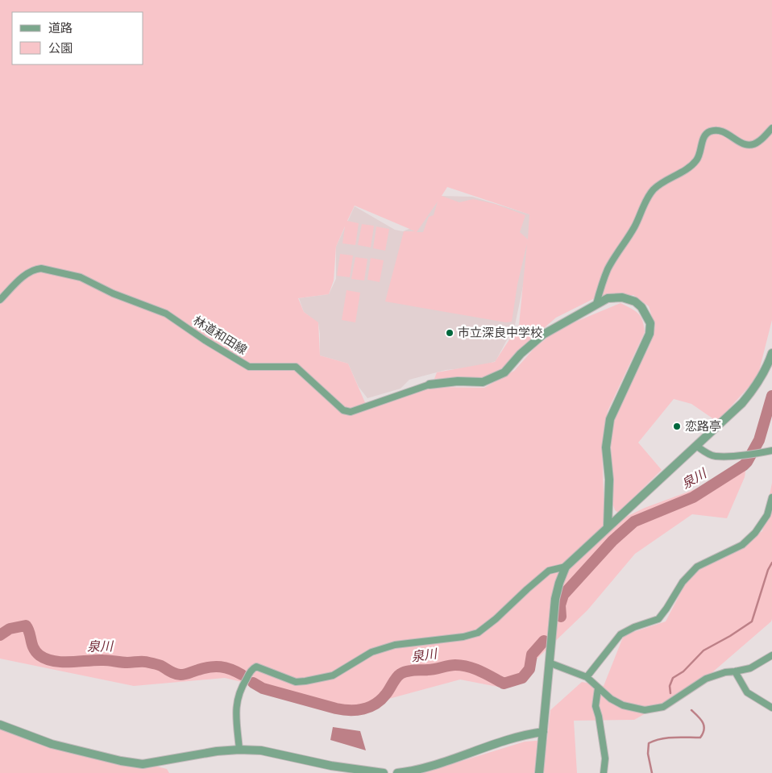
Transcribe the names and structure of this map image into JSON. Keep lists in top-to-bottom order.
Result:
{
  "streets": {
    "street": ["林道和田線"]
  },
  "water": ["泉川"],
  "places": ["市立深良中学校", "恋路亭"],
  "legend": ["道路", "公園"]
}
